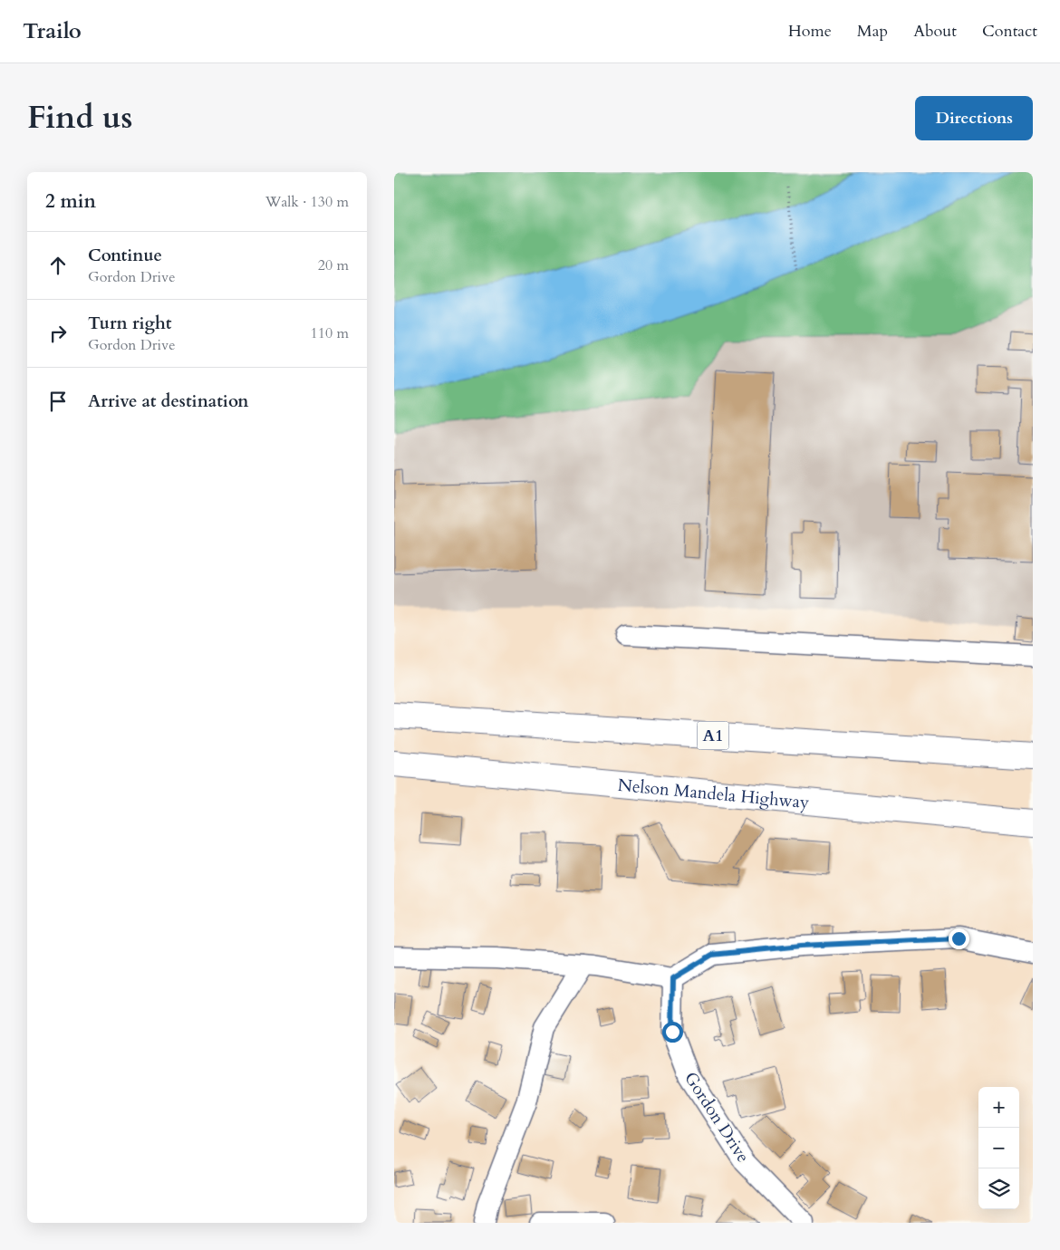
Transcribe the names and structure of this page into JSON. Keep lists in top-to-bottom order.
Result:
{
  "streets": {
    "highway": ["A1", "Nelson Mandela Highway"],
    "street": ["Gordon Drive"]
  },
  "page": {
    "header": "Trailo",
    "nav": [
      "Home",
      "Map",
      "About",
      "Contact"
    ],
    "title": "Find us",
    "buttons": "Directions",
    "heading": ["2 min", "Walk · 130 m"],
    "list": [
      ["Continue", "Gordon Drive", "20 m"],
      ["Turn right", "Gordon Drive", "110 m"],
      "Arrive at destination"
    ],
    "map_buttons": ["+", "−"]
  }
}
